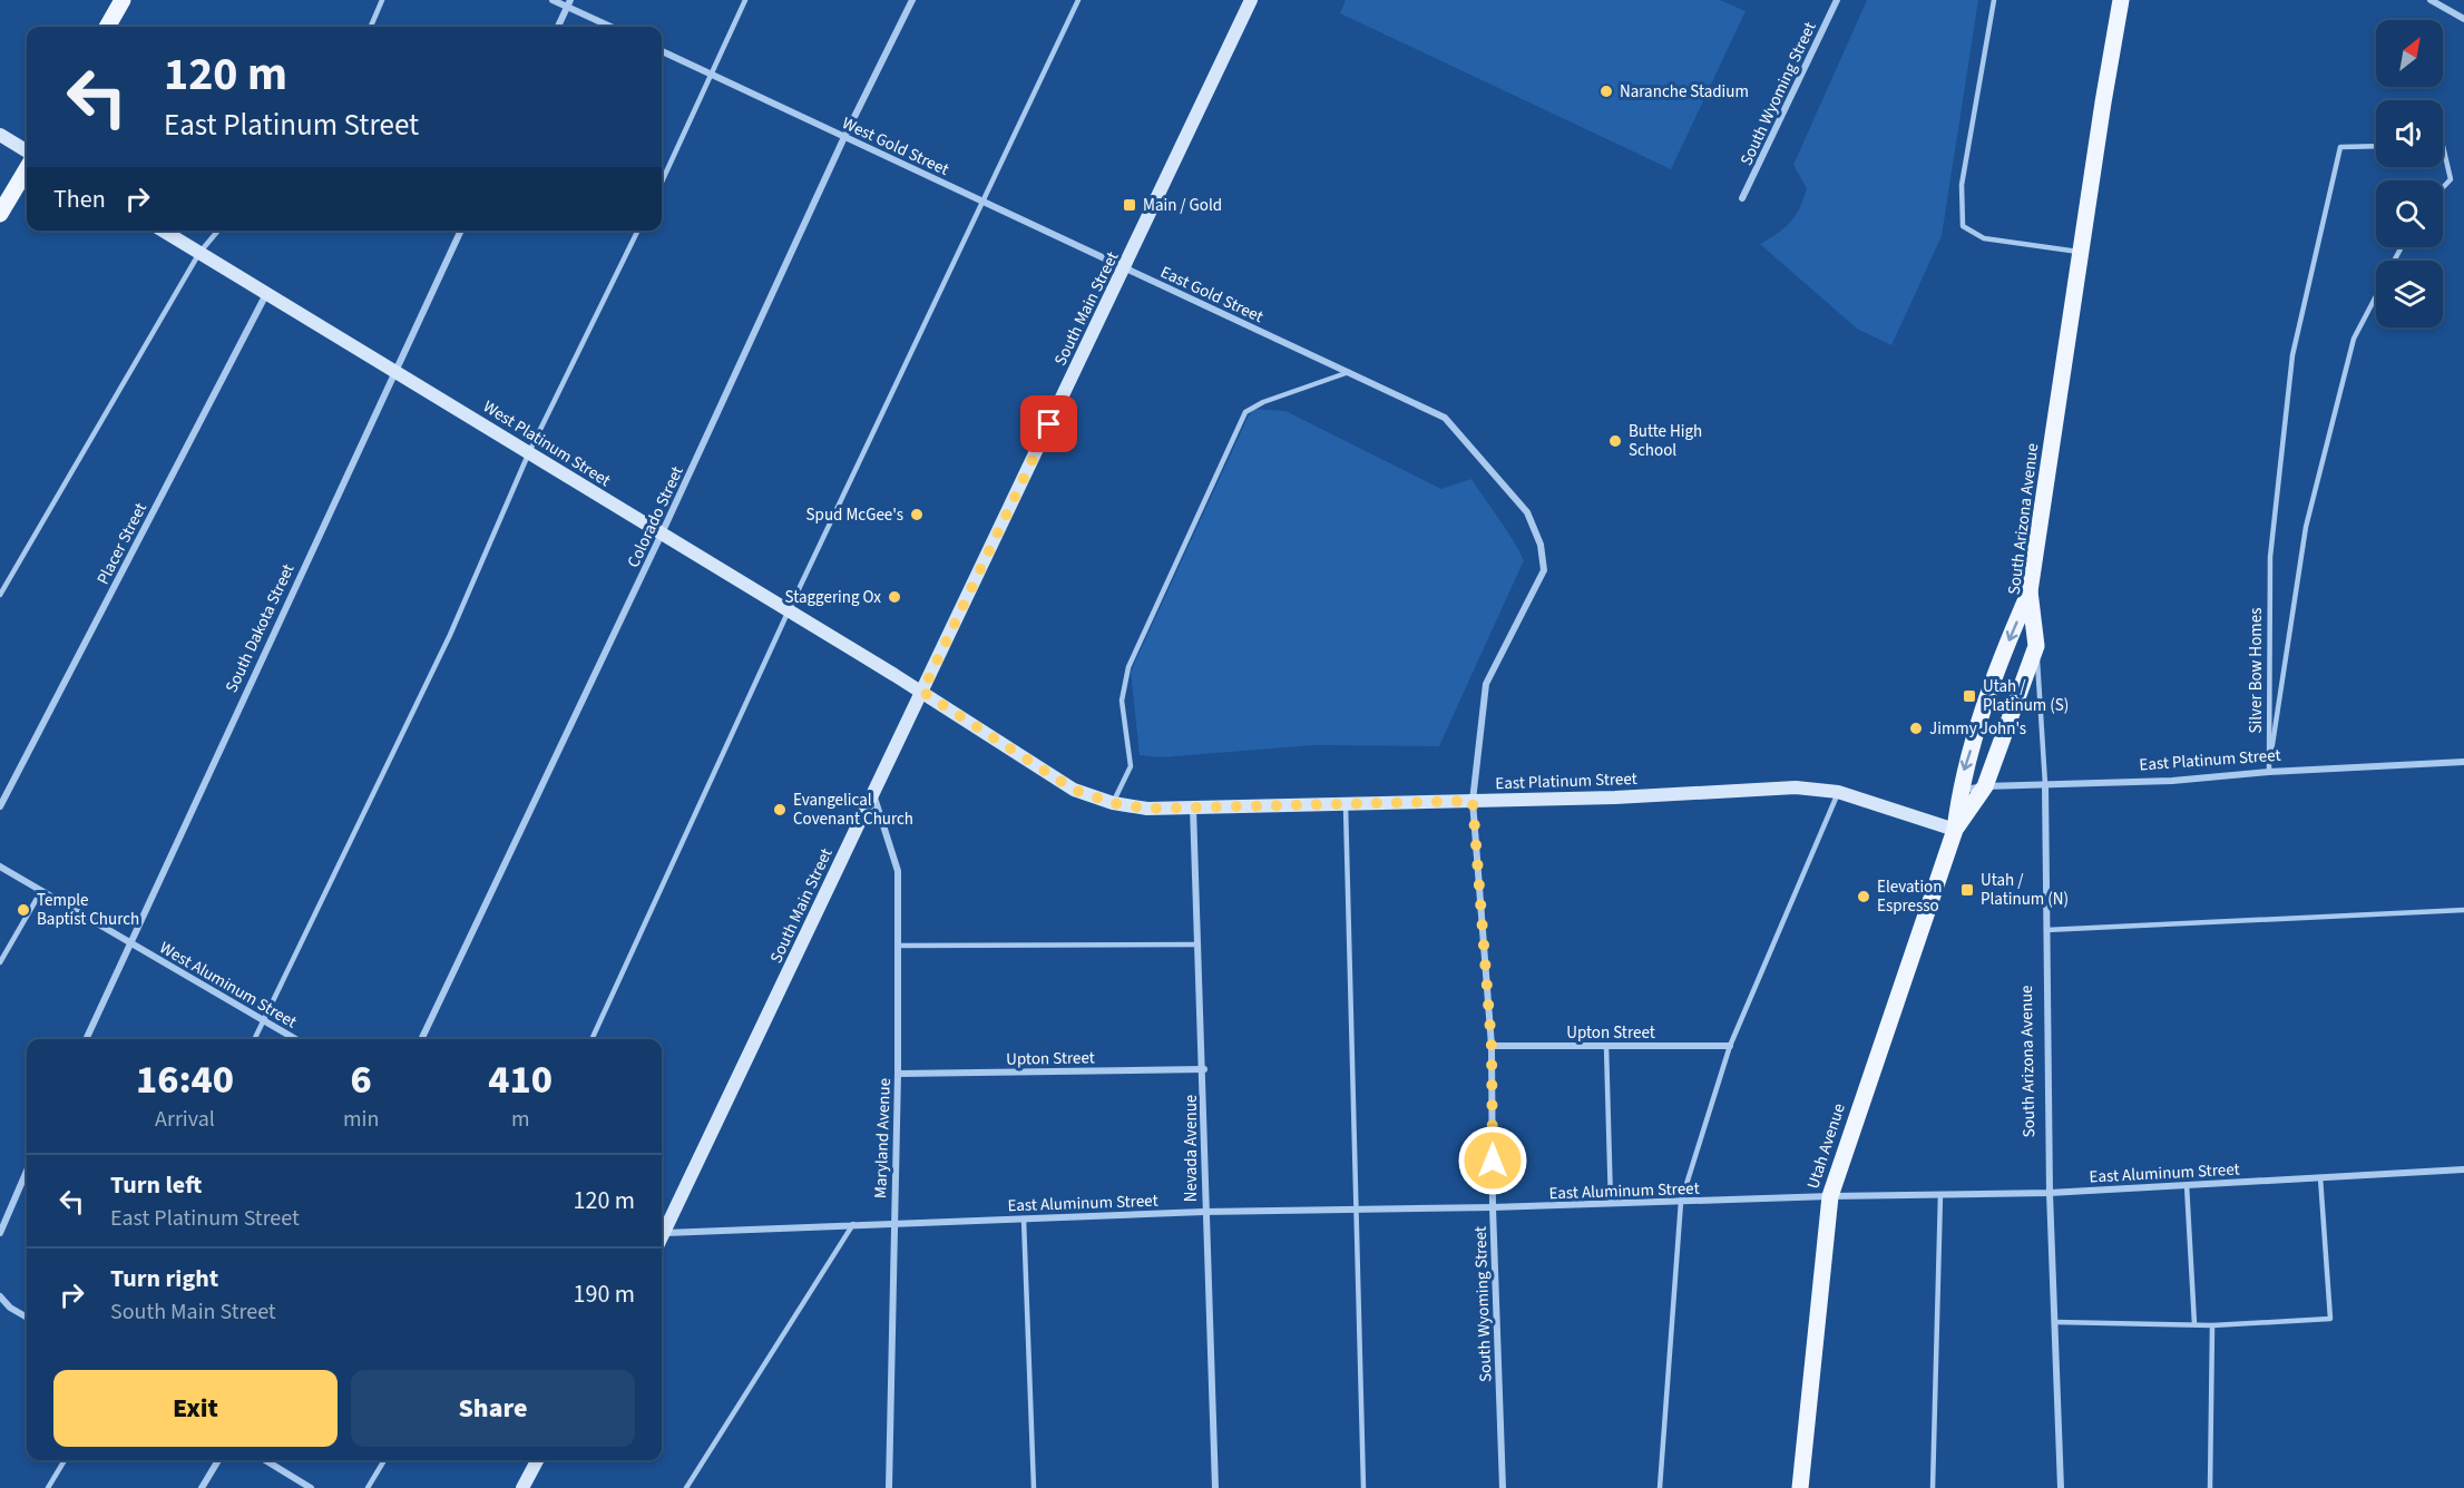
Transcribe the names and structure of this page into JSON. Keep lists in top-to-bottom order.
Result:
{
  "streets": {
    "main road": ["South Arizona Avenue", "Utah Avenue"],
    "street": [
      "South Wyoming Street",
      "West Gold Street",
      "East Gold Street",
      "South Main Street",
      "West Platinum Street",
      "Colorado Street",
      "Placer Street",
      "South Dakota Street",
      "East Platinum Street",
      "West Aluminum Street",
      "Upton Street",
      "Maryland Avenue",
      "Nevada Avenue",
      "East Aluminum Street"
    ],
    "lane": ["Silver Bow Homes"]
  },
  "crossings": [
    ["South Wyoming Street", "East Gold Street"],
    ["South Wyoming Street", "East Platinum Street"],
    ["South Wyoming Street", "Upton Street"],
    ["South Wyoming Street", "East Aluminum Street"],
    ["West Gold Street", "East Gold Street"],
    ["West Gold Street", "South Main Street"],
    ["West Gold Street", "Colorado Street"],
    ["East Gold Street", "South Main Street"],
    ["South Main Street", "West Platinum Street"],
    ["South Main Street", "East Platinum Street"],
    ["South Main Street", "Maryland Avenue"],
    ["West Platinum Street", "Colorado Street"],
    ["West Platinum Street", "Placer Street"],
    ["West Platinum Street", "South Dakota Street"],
    ["West Platinum Street", "East Platinum Street"],
    ["South Arizona Avenue", "East Platinum Street"],
    ["South Arizona Avenue", "Utah Avenue"],
    ["South Arizona Avenue", "East Aluminum Street"],
    ["South Dakota Street", "West Aluminum Street"],
    ["Silver Bow Homes", "East Platinum Street"],
    ["East Platinum Street", "Utah Avenue"],
    ["East Platinum Street", "Nevada Avenue"],
    ["Upton Street", "Maryland Avenue"],
    ["Upton Street", "Nevada Avenue"],
    ["Maryland Avenue", "East Aluminum Street"],
    ["Utah Avenue", "East Aluminum Street"],
    ["Nevada Avenue", "East Aluminum Street"]
  ],
  "places": {
    "other": [
      "Naranche Stadium",
      "Butte High School",
      "Spud McGee's",
      "Staggering Ox",
      "Jimmy John's",
      "Evangelical Covenant Church",
      "Elevation Espresso",
      "Temple Baptist Church"
    ],
    "transit": ["Main / Gold", "Utah / Platinum (S)", "Utah / Platinum (N)"]
  },
  "north": "top right",
  "page": {
    "turn": ["120 m", "East Platinum Street"],
    "then": "Then",
    "eta": [
      "16:40",
      "Arrival",
      "6",
      "min",
      "410",
      "m"
    ],
    "list": [
      {
        "name": "Turn left",
        "note": "East Platinum Street",
        "value": "120 m"
      },
      {
        "name": "Turn right",
        "note": "South Main Street",
        "value": "190 m"
      }
    ],
    "buttons": ["Exit", "Share"]
  }
}
